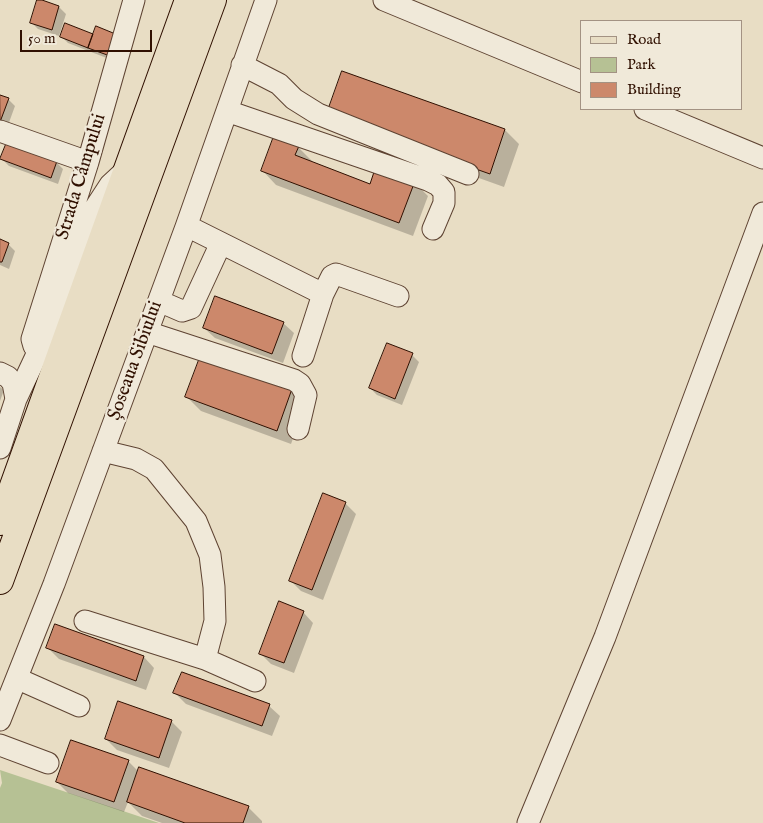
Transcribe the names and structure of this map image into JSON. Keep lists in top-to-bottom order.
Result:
{
  "streets": {
    "street": ["Strada Câmpului", "Șoseaua Sibiului"]
  },
  "legend": ["Road", "Park", "Building"],
  "scale_bar": "50 m"
}
